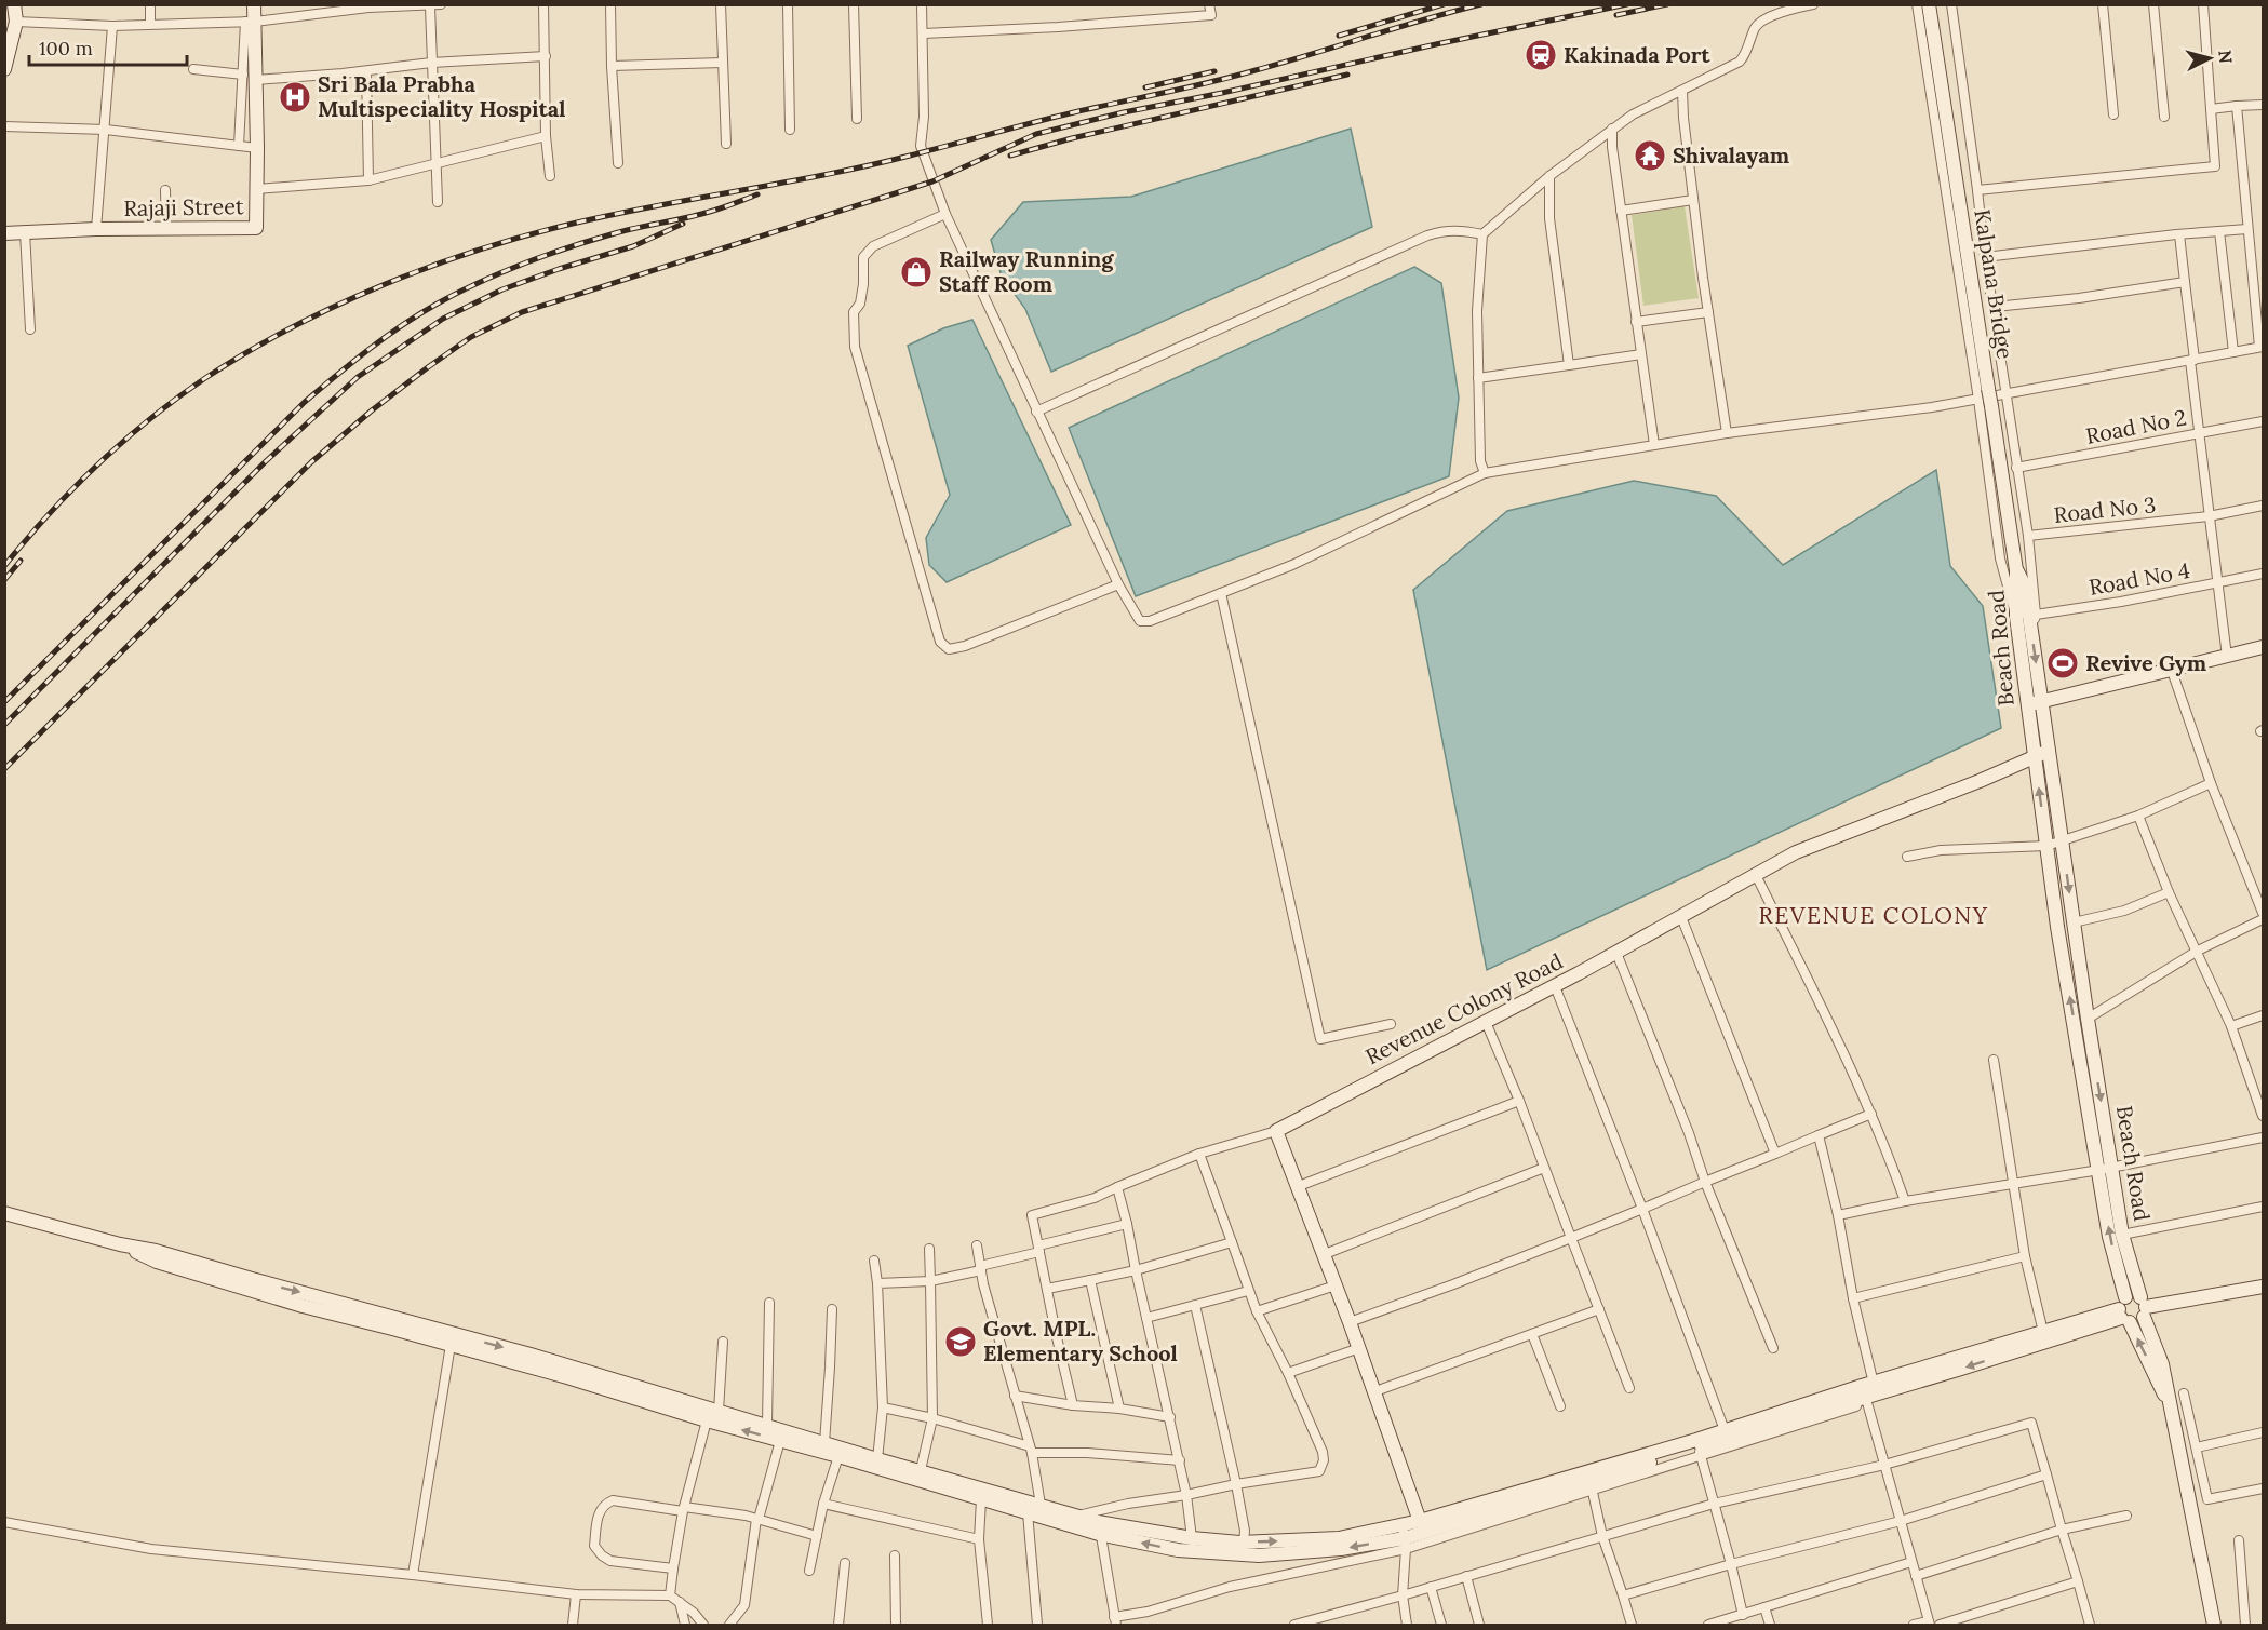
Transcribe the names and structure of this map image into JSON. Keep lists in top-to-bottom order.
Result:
{
  "streets": {
    "street": [
      "Rajaji Street",
      "Kalpana Bridge",
      "Road No 2",
      "Road No 3",
      "Road No 4",
      "Beach Road",
      "Revenue Colony Road"
    ]
  },
  "crossings": [
    ["Kalpana Bridge", "Beach Road"],
    ["Road No 3", "Road No 4"],
    ["Beach Road", "Revenue Colony Road"]
  ],
  "districts": ["REVENUE COLONY"],
  "places": {
    "station": ["Kakinada Port"],
    "hospital": ["Sri Bala Prabha Multispeciality Hospital"],
    "temple": ["Shivalayam"],
    "shop": ["Railway Running Staff Room"],
    "sports": ["Revive Gym"],
    "school or university": ["Govt. MPL. Elementary School"]
  },
  "scale_bar": "100 m",
  "north": "right"
}
